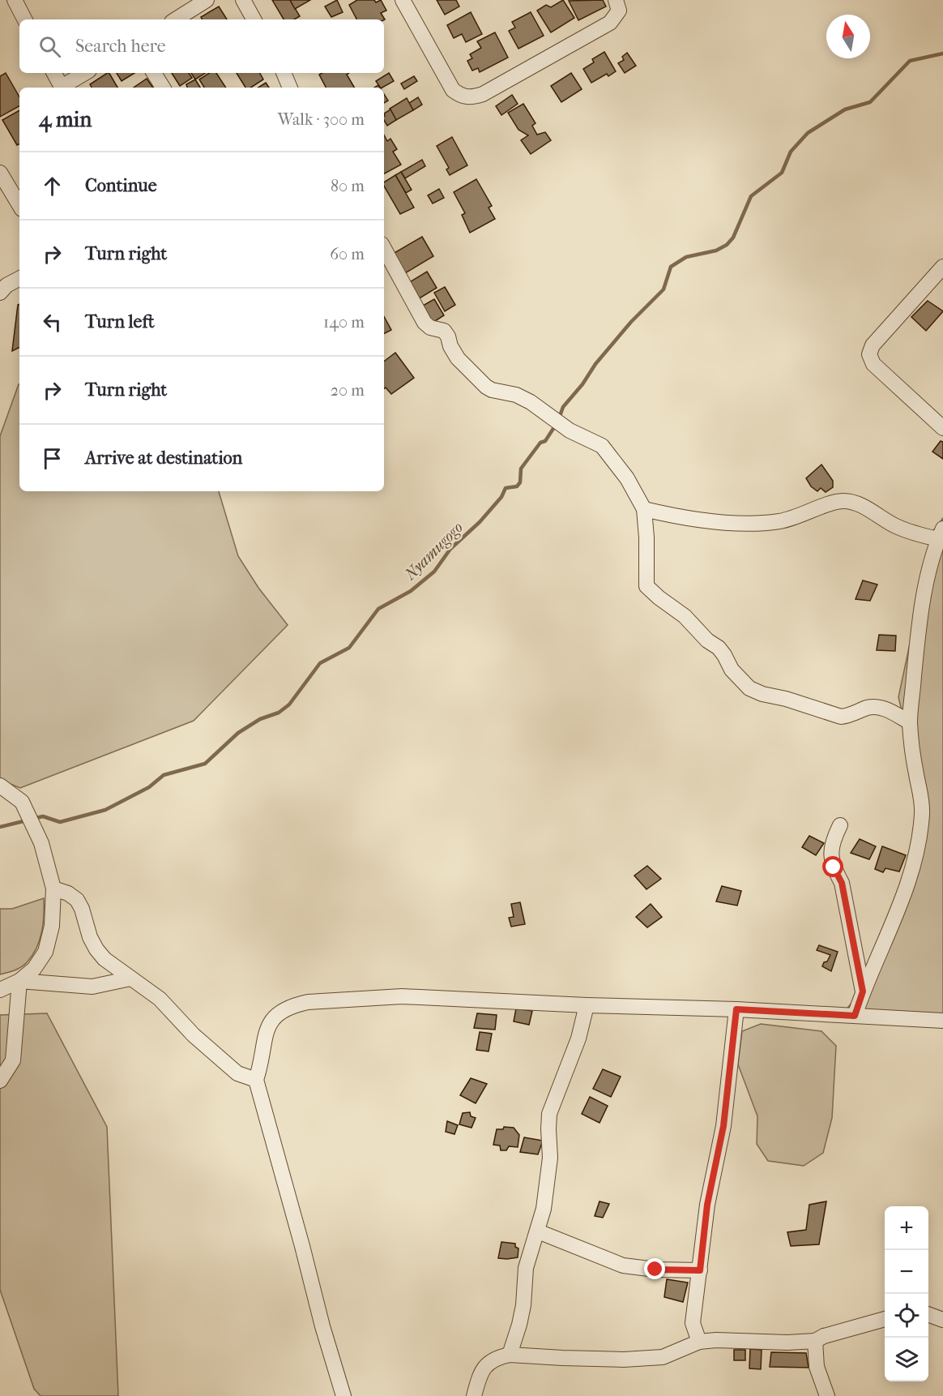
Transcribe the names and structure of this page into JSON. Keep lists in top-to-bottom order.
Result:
{
  "water": ["Nyamugogo"],
  "north": "top",
  "page": {
    "search": "Search here",
    "heading": ["4 min", "Walk · 300 m"],
    "list": [
      ["Continue", "80 m"],
      ["Turn right", "60 m"],
      ["Turn left", "140 m"],
      ["Turn right", "20 m"],
      "Arrive at destination"
    ],
    "map_buttons": ["+", "−"]
  }
}
